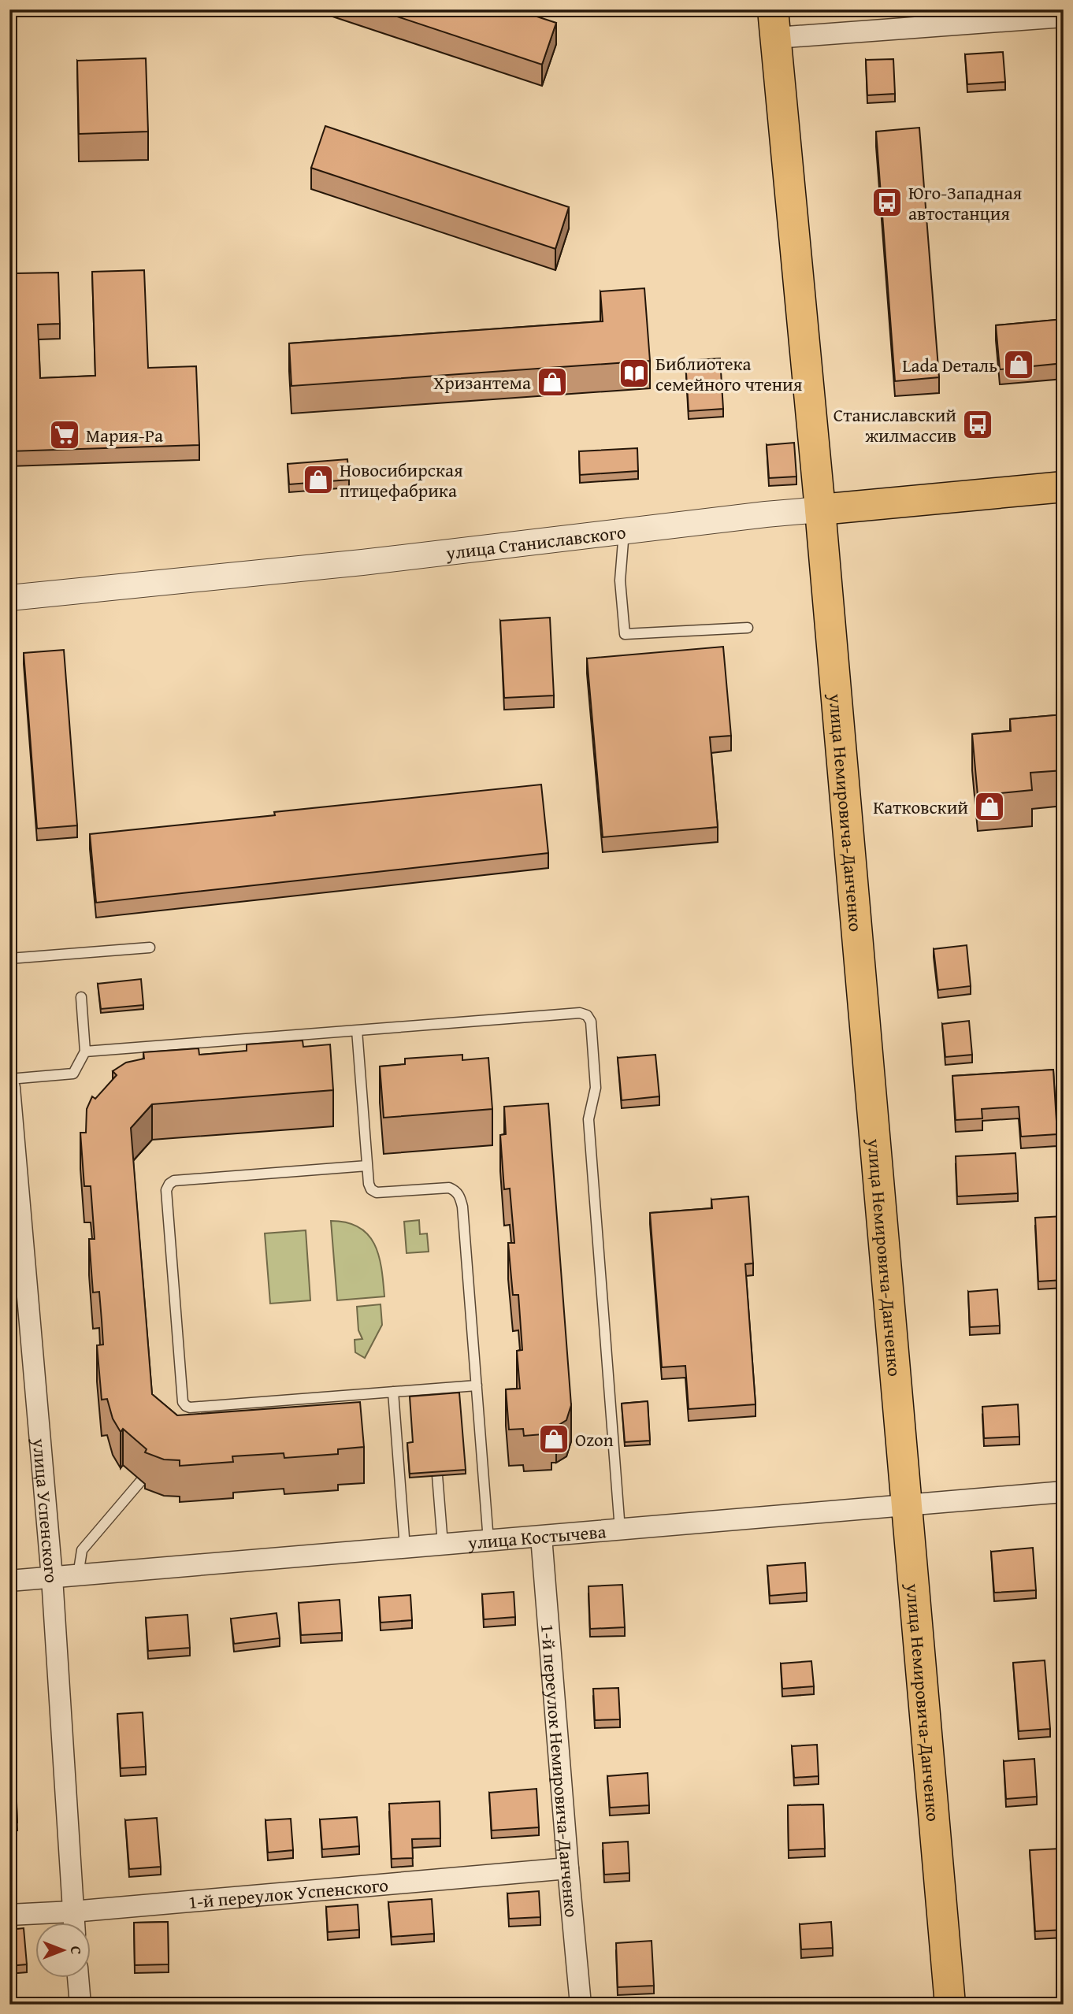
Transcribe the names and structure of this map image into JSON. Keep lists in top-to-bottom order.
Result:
{
  "streets": {
    "main road": ["улица Станиславского", "улица Немировича-Данченко"],
    "street": [
      "улица Успенского",
      "улица Костычева",
      "1-й переулок Немировича-Данченко",
      "1-й переулок Успенского"
    ]
  },
  "crossings": [
    ["улица Станиславского", "улица Немировича-Данченко"],
    ["улица Немировича-Данченко", "улица Костычева"],
    ["улица Успенского", "улица Костычева"],
    ["улица Успенского", "1-й переулок Успенского"],
    ["улица Костычева", "1-й переулок Немировича-Данченко"],
    ["1-й переулок Немировича-Данченко", "1-й переулок Успенского"]
  ],
  "places": {
    "bus stop": ["Юго-Западная автостанция", "Станиславский жилмассив"],
    "shop": [
      "Lada Dеталь",
      "Хризантема",
      "Новосибирская птицефабрика",
      "Катковский",
      "Ozon"
    ],
    "library": ["Библиотека семейного чтения"],
    "supermarket": ["Мария-Ра"]
  },
  "north": "right"
}
